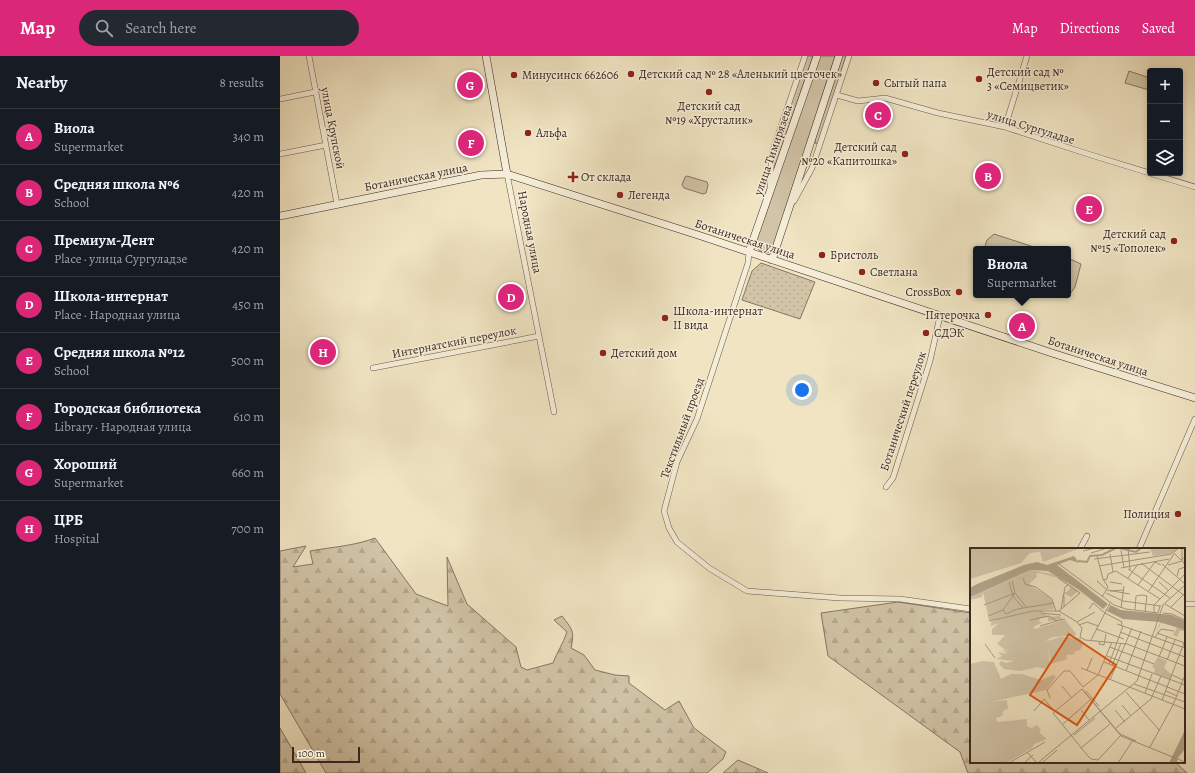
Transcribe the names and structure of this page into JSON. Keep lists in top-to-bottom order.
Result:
{
  "streets": {
    "street": [
      "улица Сургуладзе",
      "улица Крупской",
      "улица Тимирязева",
      "Ботаническая улица",
      "Народная улица",
      "Интернатский переулок",
      "Ботанический переулок",
      "Текстильный проезд"
    ]
  },
  "crossings": [
    ["улица Крупской", "Ботаническая улица"],
    ["улица Тимирязева", "Ботаническая улица"],
    ["улица Тимирязева", "Текстильный проезд"],
    ["Ботаническая улица", "Народная улица"],
    ["Ботаническая улица", "Ботанический переулок"],
    ["Ботаническая улица", "Текстильный проезд"],
    ["Народная улица", "Интернатский переулок"]
  ],
  "places": {
    "other": [
      "Детский сад № 28 «Аленький цветочек»",
      "Минусинск 662606",
      "Детский сад № 3 «Семицветик»",
      "Сытый папа",
      "Детский сад №19 «Хрусталик»",
      "Альфа",
      "Детский сад №20 «Капитошка»",
      "Легенда",
      "Детский сад №15 «Тополек»",
      "Бристоль",
      "Светлана",
      "CrossBox",
      "Пятерочка",
      "Школа-интернат II вида",
      "СДЭК",
      "Детский дом",
      "Полиция"
    ],
    "health": ["От склада"]
  },
  "scale_bar": "100 m",
  "page": {
    "header": "Map",
    "search": "Search here",
    "nav": ["Map", "Directions", "Saved"],
    "heading": ["Nearby", "8 results"],
    "map_buttons": ["+", "−"],
    "pins": [
      "G",
      "C",
      "F",
      "B",
      "E",
      "D",
      "A",
      "H"
    ],
    "list": [
      {
        "mark": "A",
        "name": "Виола",
        "note": "Supermarket",
        "value": "340 m"
      },
      {
        "mark": "B",
        "name": "Средняя школа №6",
        "note": "School",
        "value": "420 m"
      },
      {
        "mark": "C",
        "name": "Премиум-Дент",
        "note": "Place · улица Сургуладзе",
        "value": "420 m"
      },
      {
        "mark": "D",
        "name": "Школа-интернат",
        "note": "Place · Народная улица",
        "value": "450 m"
      },
      {
        "mark": "E",
        "name": "Средняя школа №12",
        "note": "School",
        "value": "500 m"
      },
      {
        "mark": "F",
        "name": "Городская библиотека",
        "note": "Library · Народная улица",
        "value": "610 m"
      },
      {
        "mark": "G",
        "name": "Хороший",
        "note": "Supermarket",
        "value": "660 m"
      },
      {
        "mark": "H",
        "name": "ЦРБ",
        "note": "Hospital",
        "value": "700 m"
      }
    ],
    "popup": ["Виола", "Supermarket"],
    "scale": "100 m"
  }
}
